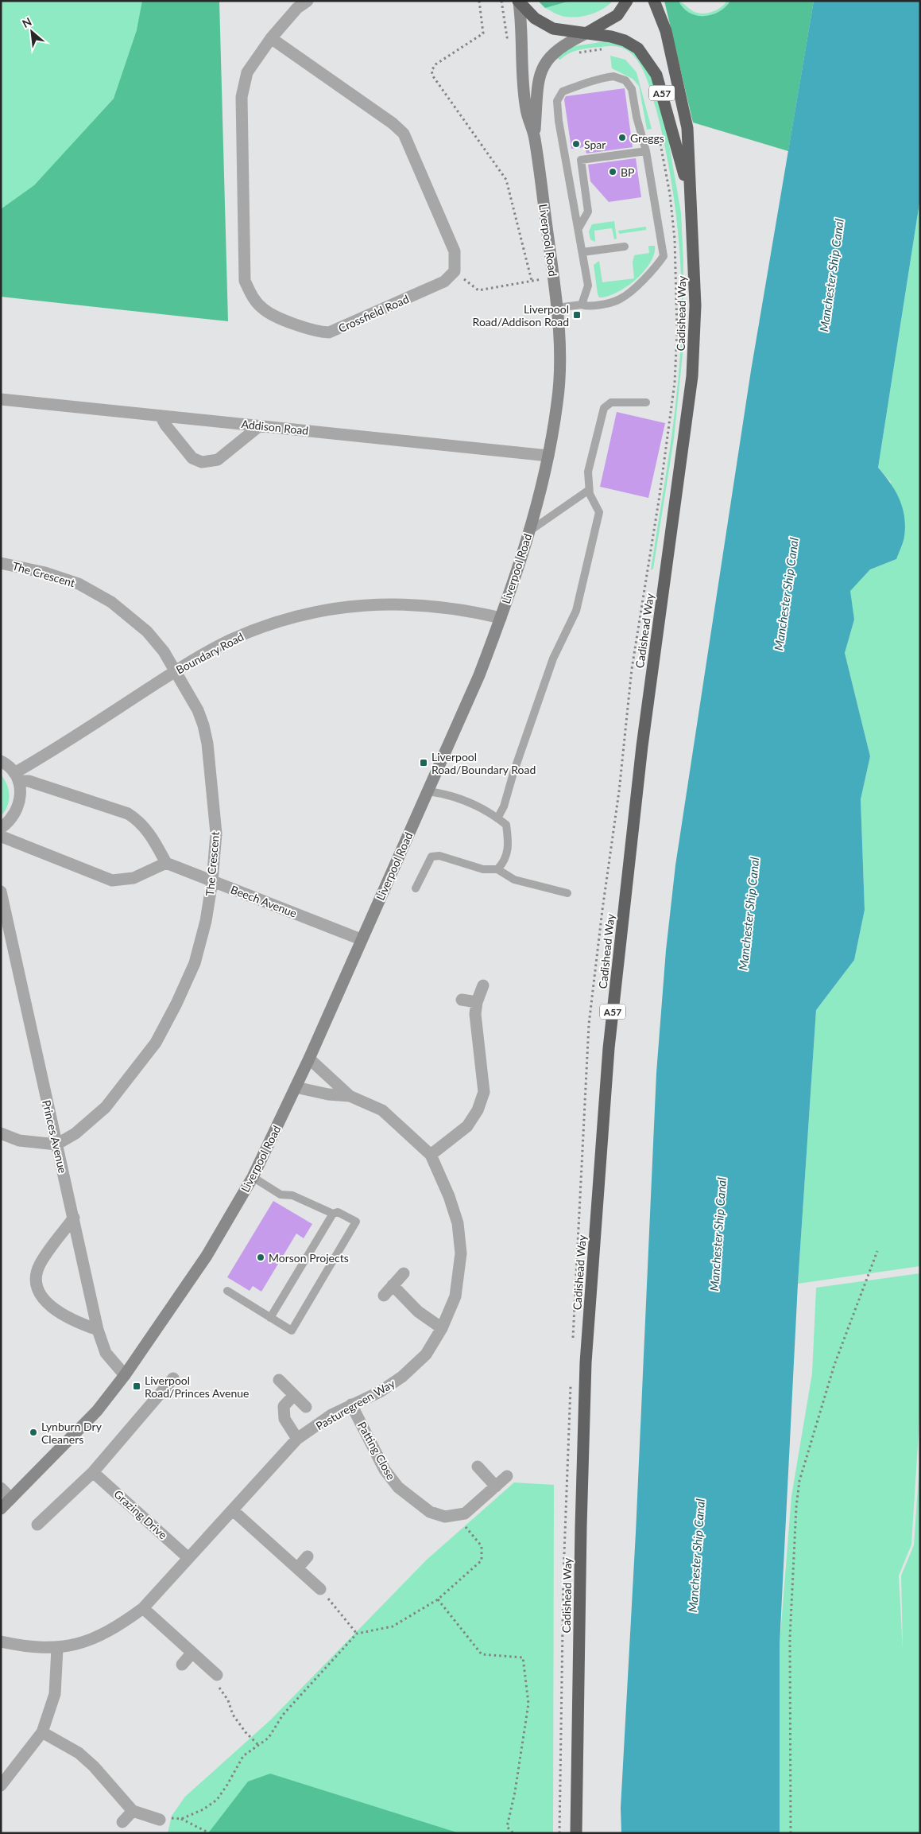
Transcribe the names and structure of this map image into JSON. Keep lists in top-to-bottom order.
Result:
{
  "streets": {
    "highway": ["A57", "Cadishead Way"],
    "main road": ["Liverpool Road"],
    "street": [
      "Crossfield Road",
      "Addison Road",
      "The Crescent",
      "Boundary Road",
      "Beech Avenue",
      "Princes Avenue",
      "Pasturegreen Way",
      "Patting Close",
      "Grazing Drive"
    ]
  },
  "crossings": [
    ["A57", "Liverpool Road"],
    ["A57", "Cadishead Way"],
    ["Liverpool Road", "Cadishead Way"],
    ["Liverpool Road", "Addison Road"],
    ["Liverpool Road", "Boundary Road"],
    ["Liverpool Road", "Beech Avenue"],
    ["Liverpool Road", "Princes Avenue"],
    ["Liverpool Road", "Pasturegreen Way"],
    ["The Crescent", "Boundary Road"],
    ["The Crescent", "Beech Avenue"],
    ["The Crescent", "Princes Avenue"],
    ["Pasturegreen Way", "Patting Close"],
    ["Pasturegreen Way", "Grazing Drive"]
  ],
  "water": ["Manchester Ship Canal"],
  "places": {
    "other": [
      "Greggs",
      "Spar",
      "BP",
      "Morson Projects",
      "Lynburn Dry Cleaners"
    ],
    "transit": ["Liverpool Road/Addison Road", "Liverpool Road/Boundary Road", "Liverpool Road/Princes Avenue"]
  },
  "north": "top left"
}
